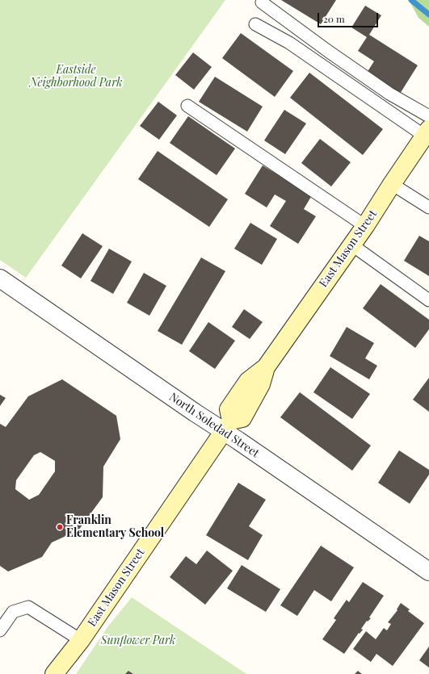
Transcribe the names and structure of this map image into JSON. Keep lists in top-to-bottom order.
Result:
{
  "streets": {
    "street": ["East Mason Street", "North Soledad Street"]
  },
  "crossings": [
    ["East Mason Street", "North Soledad Street"]
  ],
  "parks": ["Eastside Neighborhood Park", "Sunflower Park"],
  "places": ["Franklin Elementary School"],
  "scale_bar": "20 m"
}
